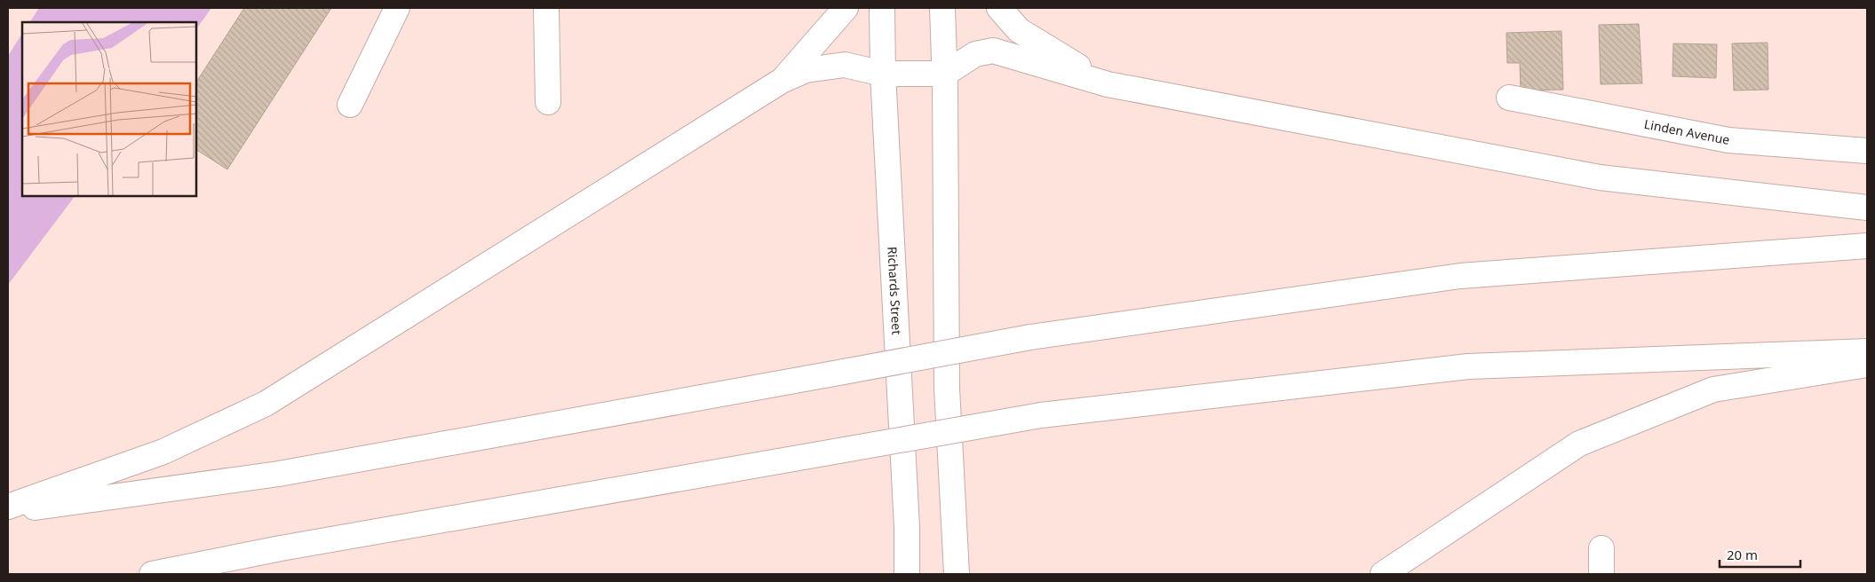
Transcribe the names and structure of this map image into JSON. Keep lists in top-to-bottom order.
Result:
{
  "streets": {
    "main road": ["Linden Avenue", "Richards Street"]
  },
  "scale_bar": "20 m"
}
